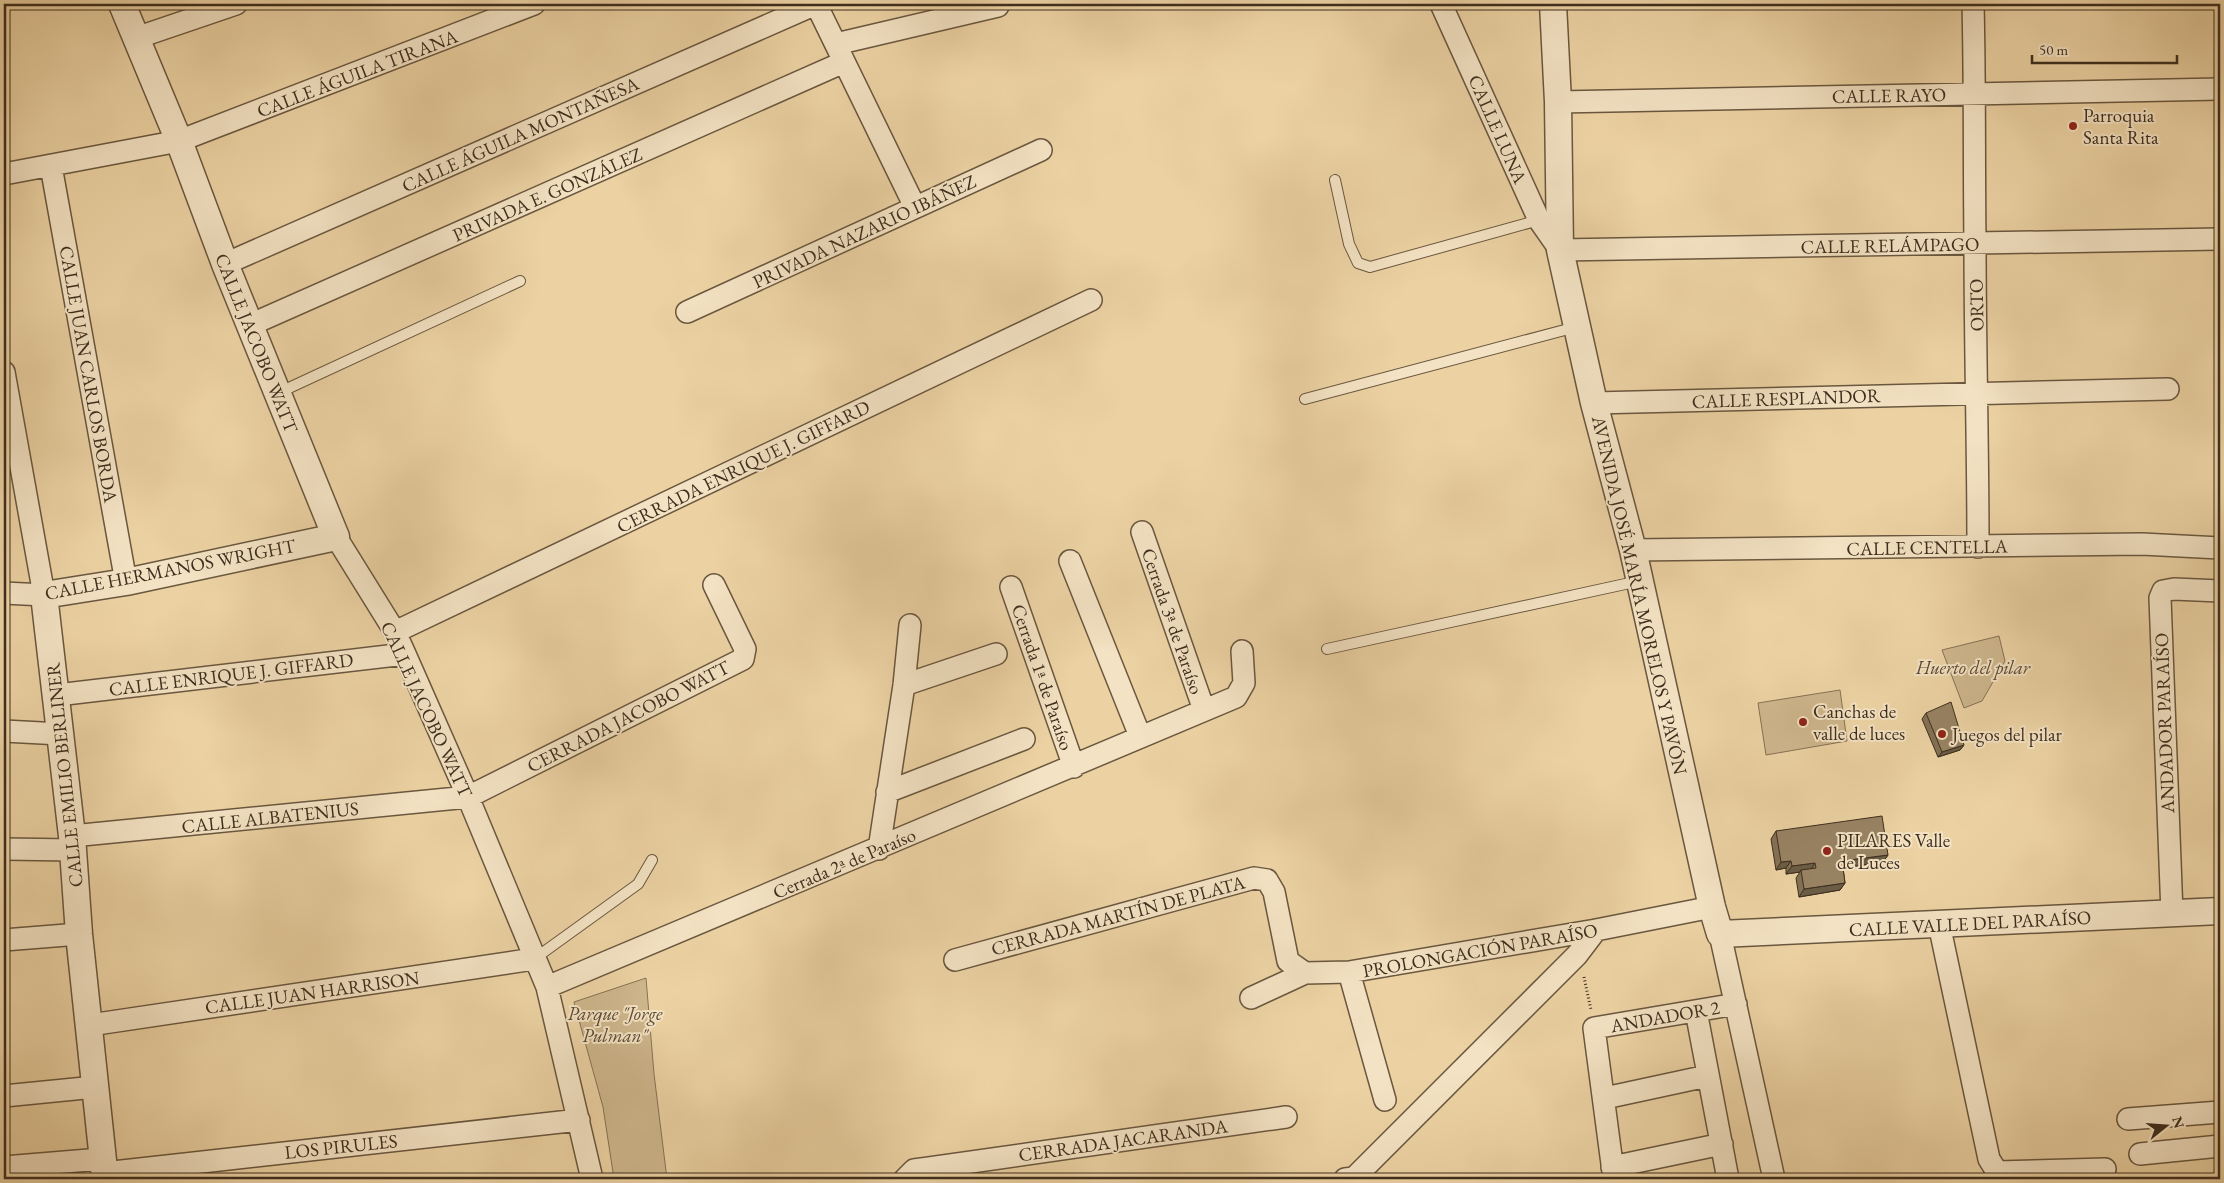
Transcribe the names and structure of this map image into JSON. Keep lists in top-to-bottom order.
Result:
{
  "streets": {
    "street": [
      "CALLE ÁGUILA TIRANA",
      "CALLE RAYO",
      "CALLE LUNA",
      "CALLE ÁGUILA MONTAÑESA",
      "PRIVADA E. GONZÁLEZ",
      "PRIVADA NAZARIO IBÁÑEZ",
      "CALLE RELÁMPAGO",
      "ORTO",
      "CALLE JACOBO WATT",
      "CALLE JUAN CARLOS BORDA",
      "CALLE RESPLANDOR",
      "CERRADA ENRIQUE J. GIFFARD",
      "CALLE CENTELLA",
      "CALLE HERMANOS WRIGHT",
      "AVENIDA JOSÉ MARÍA MORELOS Y PAVÓN",
      "Cerrada 3ª de Paraíso",
      "CALLE ENRIQUE J. GIFFARD",
      "Cerrada 1ª de Paraíso",
      "CERRADA JACOBO WATT",
      "ANDADOR PARAÍSO",
      "CALLE EMILIO BERLINER",
      "CALLE ALBATENIUS",
      "Cerrada 2ª de Paraíso",
      "CERRADA MARTÍN DE PLATA",
      "CALLE VALLE DEL PARAÍSO",
      "PROLONGACIÓN PARAÍSO",
      "CALLE JUAN HARRISON",
      "ANDADOR 2",
      "CERRADA JACARANDA",
      "LOS PIRULES"
    ]
  },
  "crossings": [
    ["CALLE ÁGUILA TIRANA", "CALLE JACOBO WATT"],
    ["CALLE ÁGUILA TIRANA", "CALLE JUAN CARLOS BORDA"],
    ["CALLE RAYO", "ORTO"],
    ["CALLE RAYO", "AVENIDA JOSÉ MARÍA MORELOS Y PAVÓN"],
    ["CALLE LUNA", "CALLE RELÁMPAGO"],
    ["CALLE LUNA", "AVENIDA JOSÉ MARÍA MORELOS Y PAVÓN"],
    ["CALLE ÁGUILA MONTAÑESA", "CALLE JACOBO WATT"],
    ["PRIVADA E. GONZÁLEZ", "CALLE JACOBO WATT"],
    ["CALLE RELÁMPAGO", "ORTO"],
    ["CALLE RELÁMPAGO", "AVENIDA JOSÉ MARÍA MORELOS Y PAVÓN"],
    ["ORTO", "CALLE RESPLANDOR"],
    ["ORTO", "CALLE CENTELLA"],
    ["CALLE JACOBO WATT", "CERRADA ENRIQUE J. GIFFARD"],
    ["CALLE JACOBO WATT", "CALLE HERMANOS WRIGHT"],
    ["CALLE JACOBO WATT", "CALLE ENRIQUE J. GIFFARD"],
    ["CALLE JACOBO WATT", "CERRADA JACOBO WATT"],
    ["CALLE JACOBO WATT", "CALLE ALBATENIUS"],
    ["CALLE JACOBO WATT", "Cerrada 2ª de Paraíso"],
    ["CALLE JACOBO WATT", "CALLE JUAN HARRISON"],
    ["CALLE JACOBO WATT", "LOS PIRULES"],
    ["CALLE JUAN CARLOS BORDA", "CALLE HERMANOS WRIGHT"],
    ["CALLE RESPLANDOR", "AVENIDA JOSÉ MARÍA MORELOS Y PAVÓN"],
    ["CALLE CENTELLA", "AVENIDA JOSÉ MARÍA MORELOS Y PAVÓN"],
    ["CALLE HERMANOS WRIGHT", "CALLE EMILIO BERLINER"],
    ["AVENIDA JOSÉ MARÍA MORELOS Y PAVÓN", "CALLE VALLE DEL PARAÍSO"],
    ["AVENIDA JOSÉ MARÍA MORELOS Y PAVÓN", "PROLONGACIÓN PARAÍSO"],
    ["AVENIDA JOSÉ MARÍA MORELOS Y PAVÓN", "ANDADOR 2"],
    ["Cerrada 3ª de Paraíso", "Cerrada 2ª de Paraíso"],
    ["CALLE ENRIQUE J. GIFFARD", "CALLE EMILIO BERLINER"],
    ["Cerrada 1ª de Paraíso", "Cerrada 2ª de Paraíso"],
    ["CERRADA JACOBO WATT", "CALLE ALBATENIUS"],
    ["ANDADOR PARAÍSO", "CALLE VALLE DEL PARAÍSO"],
    ["CALLE EMILIO BERLINER", "CALLE ALBATENIUS"],
    ["CALLE EMILIO BERLINER", "CALLE JUAN HARRISON"],
    ["CALLE EMILIO BERLINER", "LOS PIRULES"],
    ["CERRADA MARTÍN DE PLATA", "PROLONGACIÓN PARAÍSO"]
  ],
  "parks": ["Huerto del pilar", "Parque \"Jorge Pulman\""],
  "places": [
    "Parroquia Santa Rita",
    "Canchas de valle de luces",
    "Juegos del pilar",
    "PILARES Valle de Luces"
  ],
  "scale_bar": "50 m",
  "north": "right"
}
